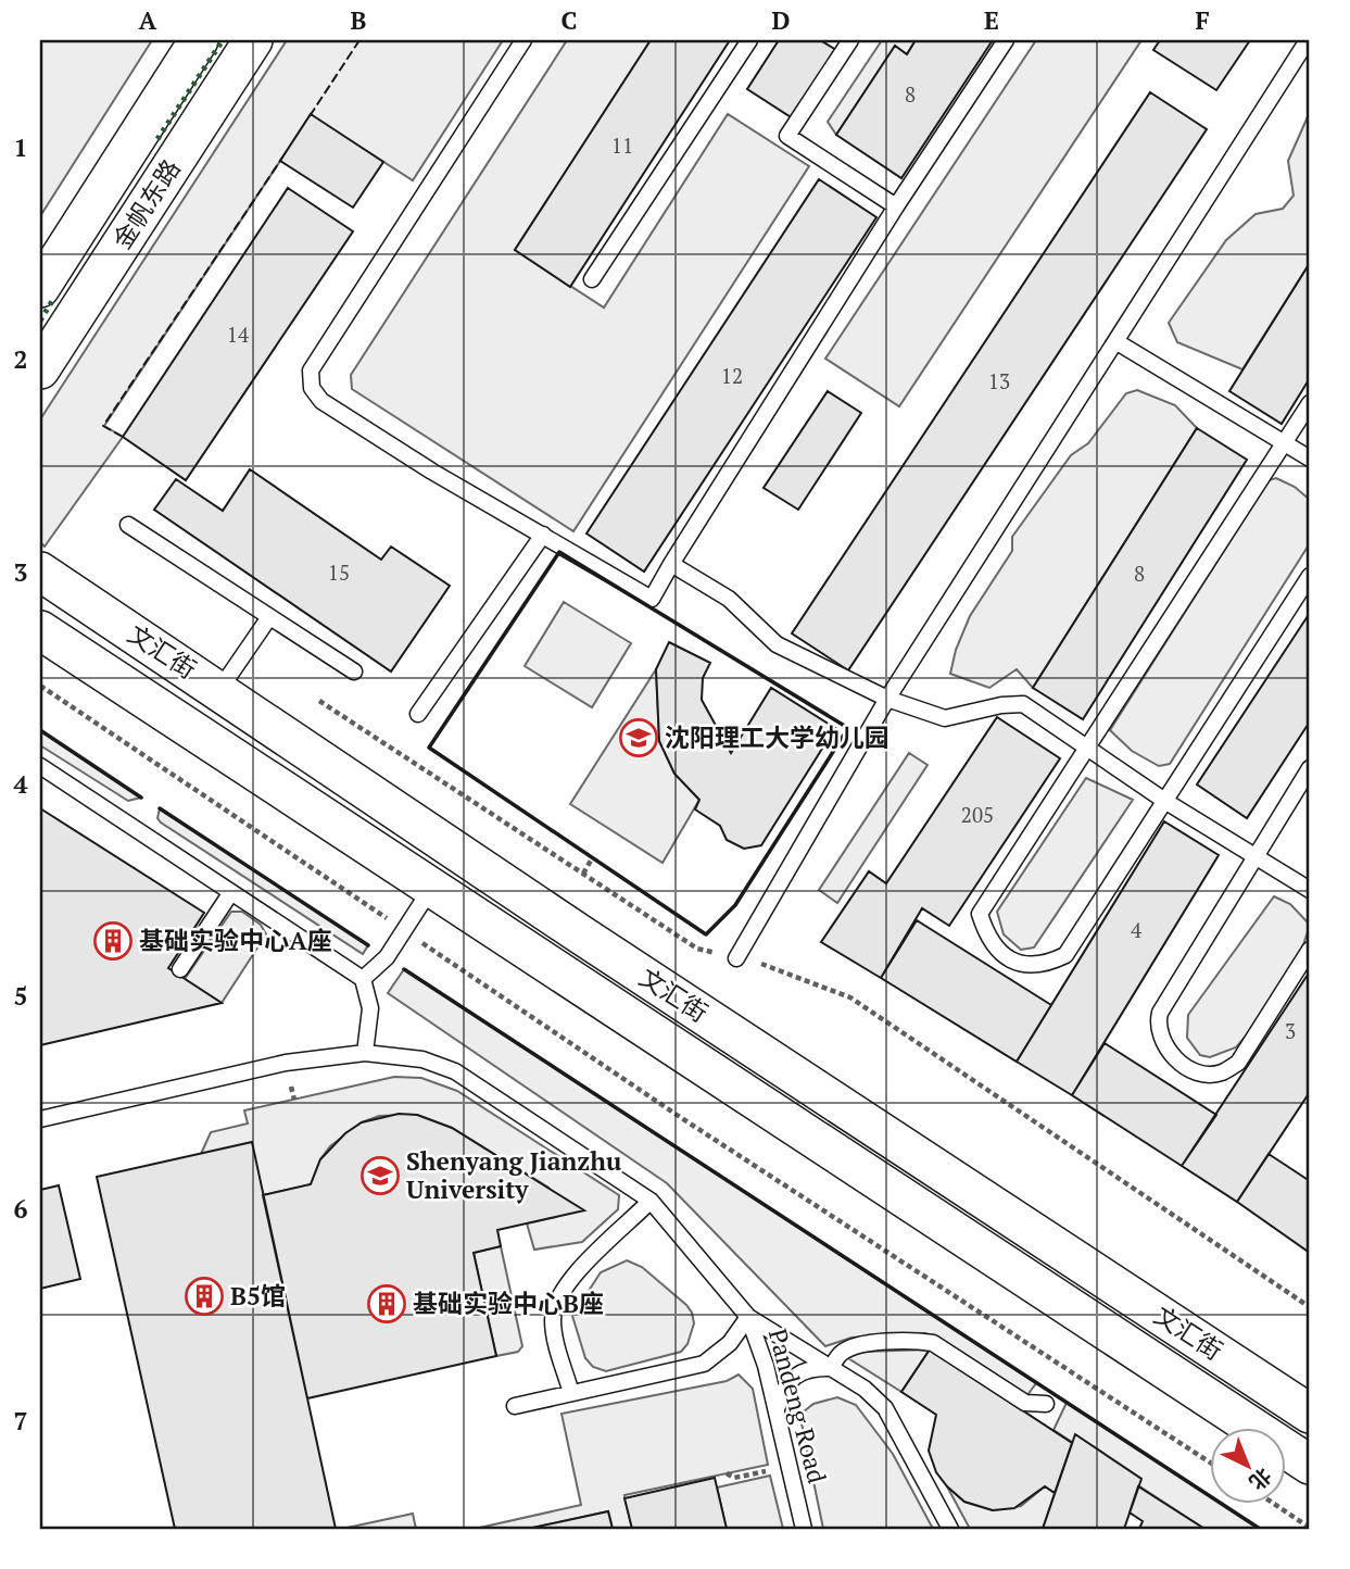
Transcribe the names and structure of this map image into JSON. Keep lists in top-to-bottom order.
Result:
{
  "streets": {
    "street": ["金帆东路", "文汇街"],
    "lane": ["Pandeng Road"]
  },
  "places": {
    "school or university": ["沈阳理工大学幼儿园", "Shenyang Jianzhu University"],
    "building": ["基础实验中心A座", "B5馆", "基础实验中心B座"]
  },
  "house_numbers": [
    "8",
    "11",
    "14",
    "12",
    "13",
    "15",
    "8",
    "205",
    "4",
    "3"
  ],
  "north": "bottom right",
  "grid": {
    "columns": [
      "A",
      "B",
      "C",
      "D",
      "E",
      "F"
    ],
    "rows": [
      "1",
      "2",
      "3",
      "4",
      "5",
      "6",
      "7"
    ]
  }
}
